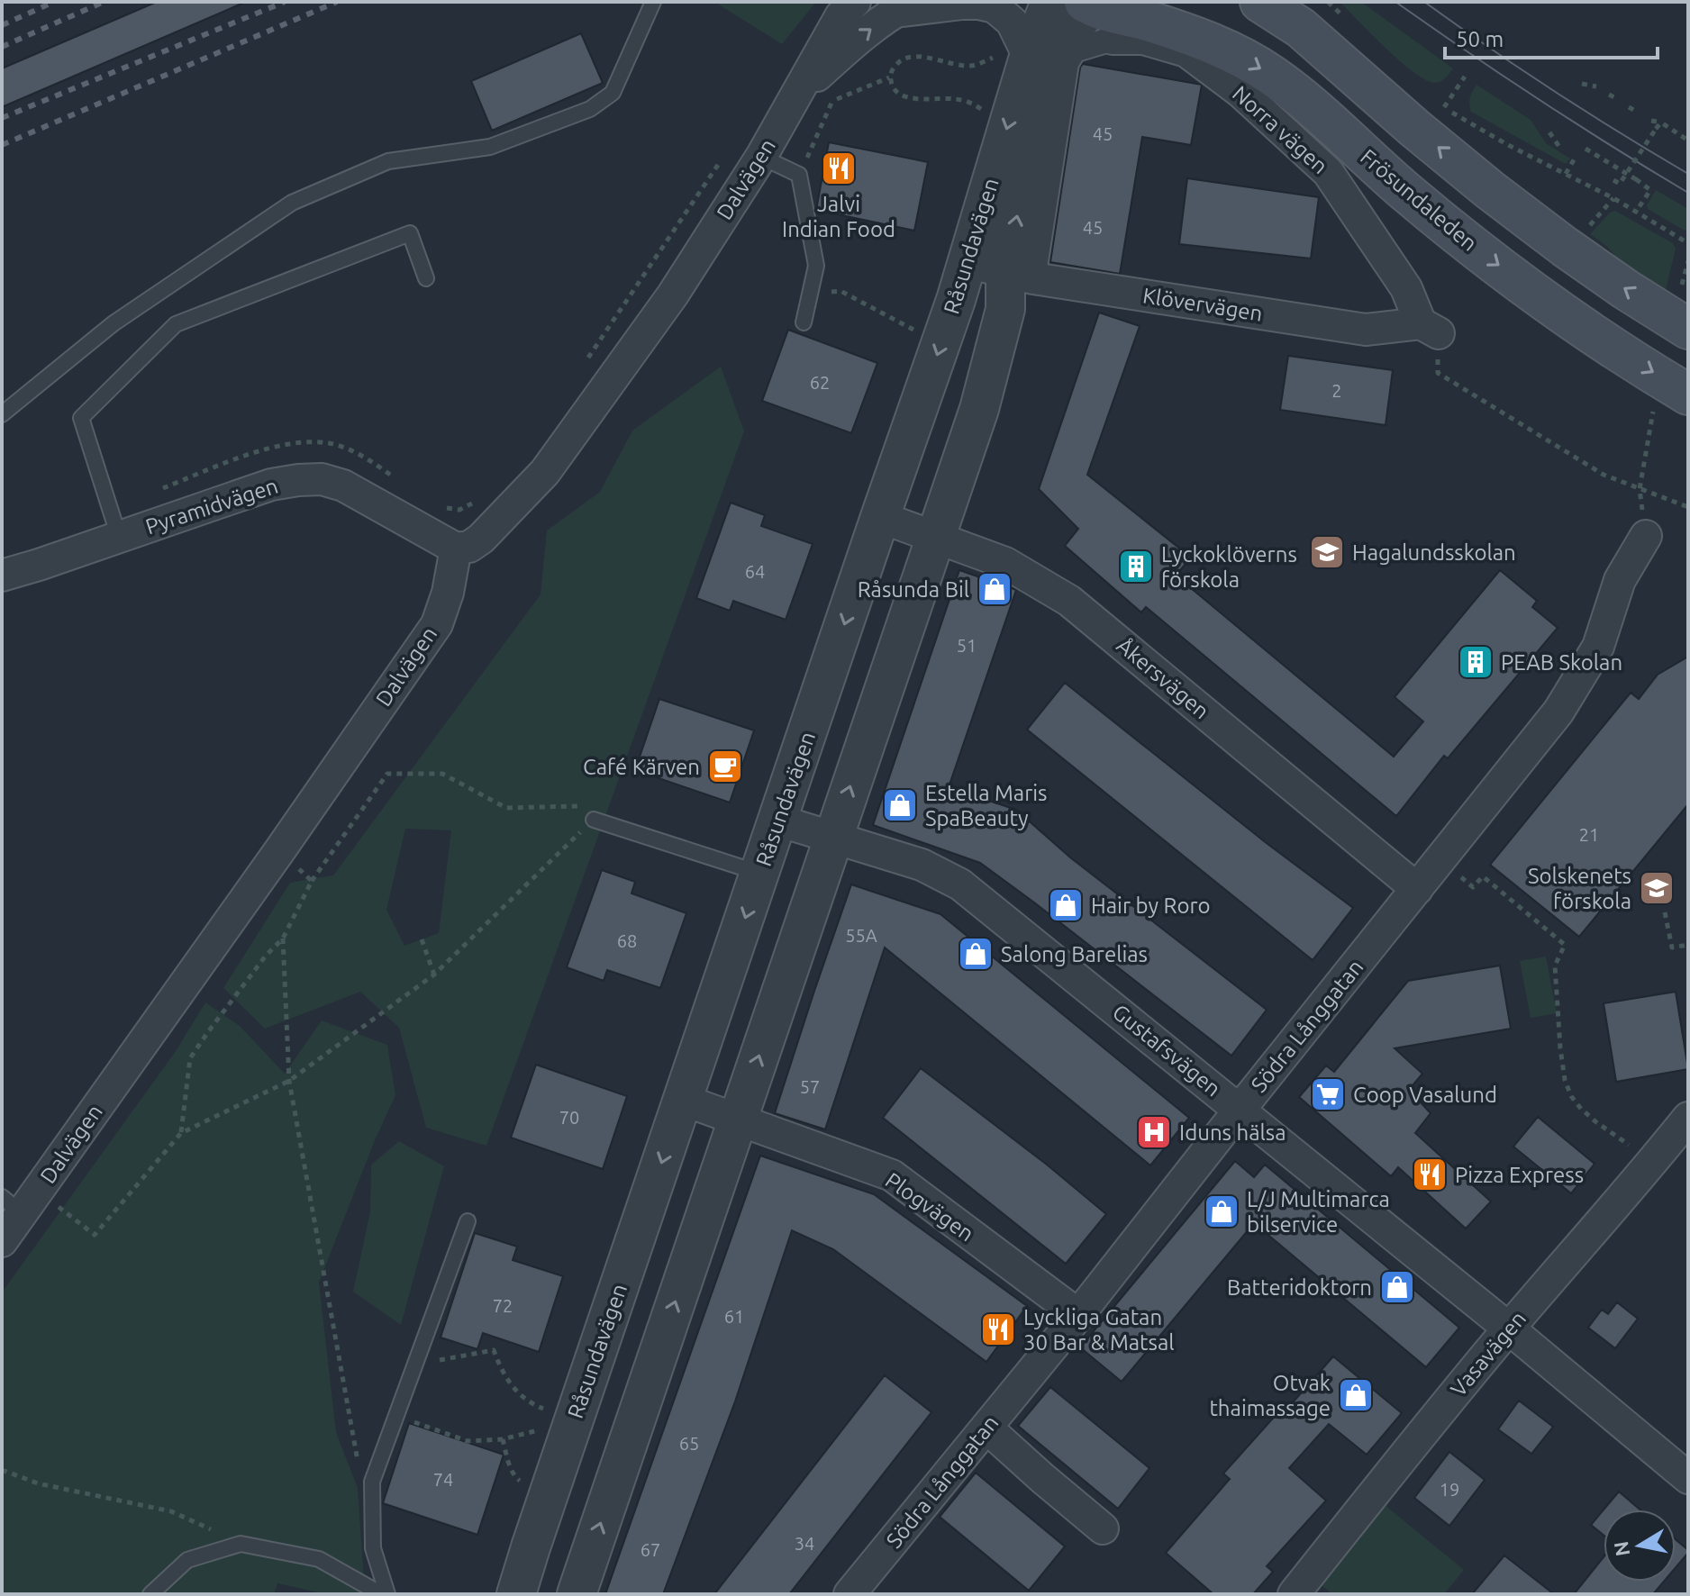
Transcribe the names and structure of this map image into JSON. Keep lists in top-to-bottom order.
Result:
{
  "streets": {
    "main road": ["Frösundaleden"],
    "street": [
      "Norra vägen",
      "Dalvägen",
      "Råsundavägen",
      "Klövervägen",
      "Pyramidvägen",
      "Åkersvägen",
      "Södra Långgatan",
      "Gustafsvägen",
      "Plogvägen",
      "Vasavägen"
    ]
  },
  "crossings": [
    ["Norra vägen", "Frösundaleden"],
    ["Norra vägen", "Råsundavägen"],
    ["Norra vägen", "Klövervägen"],
    ["Dalvägen", "Pyramidvägen"],
    ["Frösundaleden", "Råsundavägen"],
    ["Råsundavägen", "Klövervägen"],
    ["Råsundavägen", "Åkersvägen"],
    ["Råsundavägen", "Gustafsvägen"],
    ["Råsundavägen", "Plogvägen"],
    ["Åkersvägen", "Södra Långgatan"],
    ["Södra Långgatan", "Gustafsvägen"],
    ["Södra Långgatan", "Plogvägen"],
    ["Gustafsvägen", "Vasavägen"]
  ],
  "places": {
    "restaurant": ["Jalvi Indian Food", "Pizza Express", "Lyckliga Gatan 30 Bar & Matsal"],
    "school or university": ["Hagalundsskolan", "Solskenets förskola"],
    "building": ["Lyckoklöverns förskola", "PEAB Skolan"],
    "shop": [
      "Råsunda Bil",
      "Estella Maris SpaBeauty",
      "Hair by Roro",
      "Salong Barelias",
      "L/J Multimarca bilservice",
      "Batteridoktorn",
      "Otvak thaimassage"
    ],
    "cafe": ["Café Kärven"],
    "supermarket": ["Coop Vasalund"],
    "hospital": ["Iduns hälsa"]
  },
  "house_numbers": [
    "45",
    "45",
    "62",
    "2",
    "64",
    "51",
    "21",
    "55A",
    "68",
    "57",
    "70",
    "72",
    "61",
    "65",
    "74",
    "19",
    "34",
    "67"
  ],
  "scale_bar": "50 m",
  "north": "left"
}
